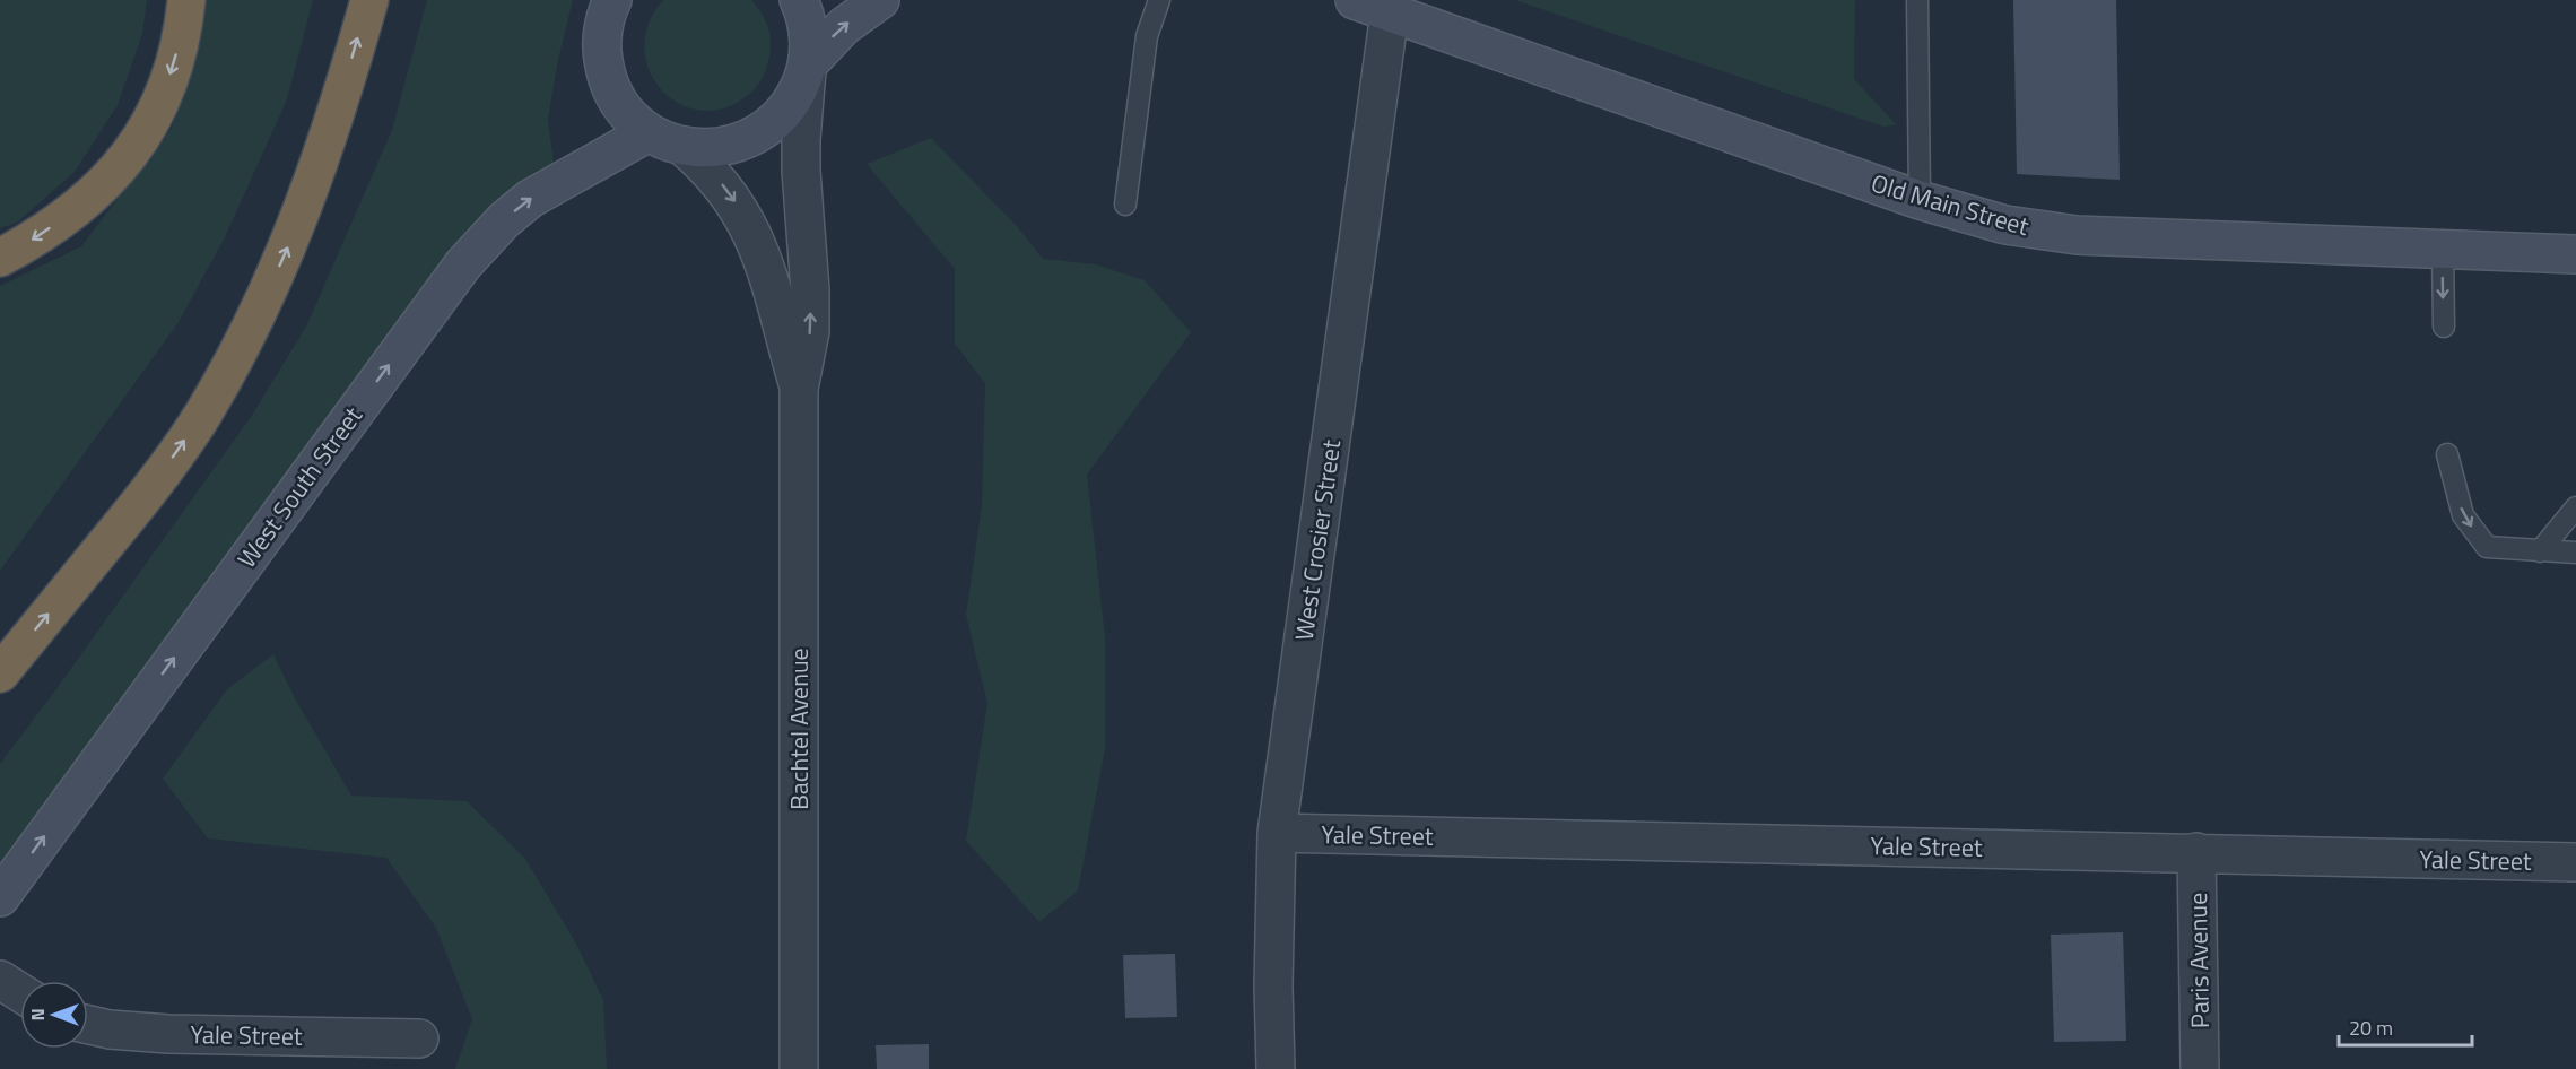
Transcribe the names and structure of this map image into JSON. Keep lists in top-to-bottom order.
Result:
{
  "streets": {
    "main road": ["Old Main Street", "West South Street"],
    "street": [
      "West Crosier Street",
      "Bachtel Avenue",
      "Yale Street",
      "Paris Avenue"
    ]
  },
  "crossings": [
    ["Old Main Street", "West Crosier Street"],
    ["West Crosier Street", "Yale Street"],
    ["Yale Street", "Paris Avenue"]
  ],
  "one_way": ["West South Street"],
  "scale_bar": "20 m",
  "north": "left"
}
